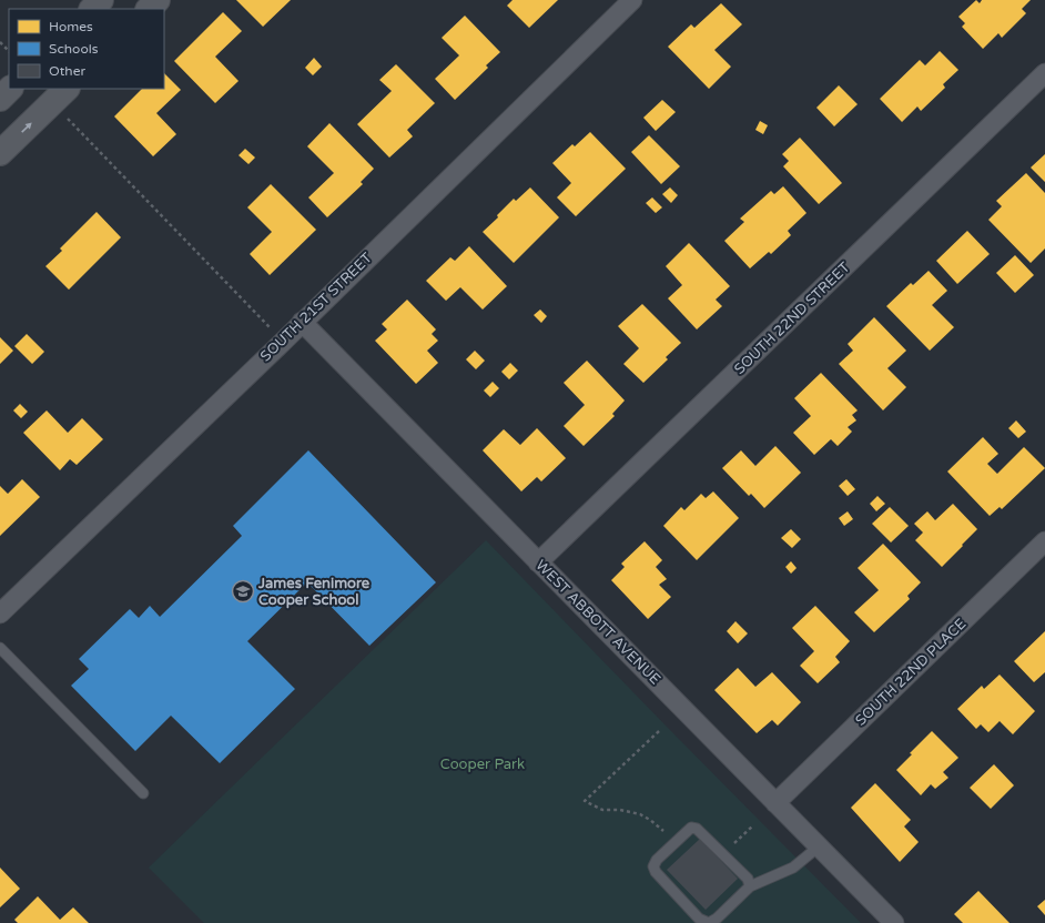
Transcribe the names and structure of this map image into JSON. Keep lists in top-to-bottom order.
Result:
{
  "streets": {
    "street": [
      "SOUTH 21ST STREET",
      "SOUTH 22ND STREET",
      "WEST ABBOTT AVENUE",
      "SOUTH 22ND PLACE"
    ]
  },
  "crossings": [
    ["SOUTH 21ST STREET", "WEST ABBOTT AVENUE"],
    ["SOUTH 22ND STREET", "WEST ABBOTT AVENUE"],
    ["WEST ABBOTT AVENUE", "SOUTH 22ND PLACE"]
  ],
  "parks": ["Cooper Park"],
  "places": {
    "school or university": ["James Fenimore Cooper School"]
  },
  "legend": ["Homes", "Schools", "Other"]
}
